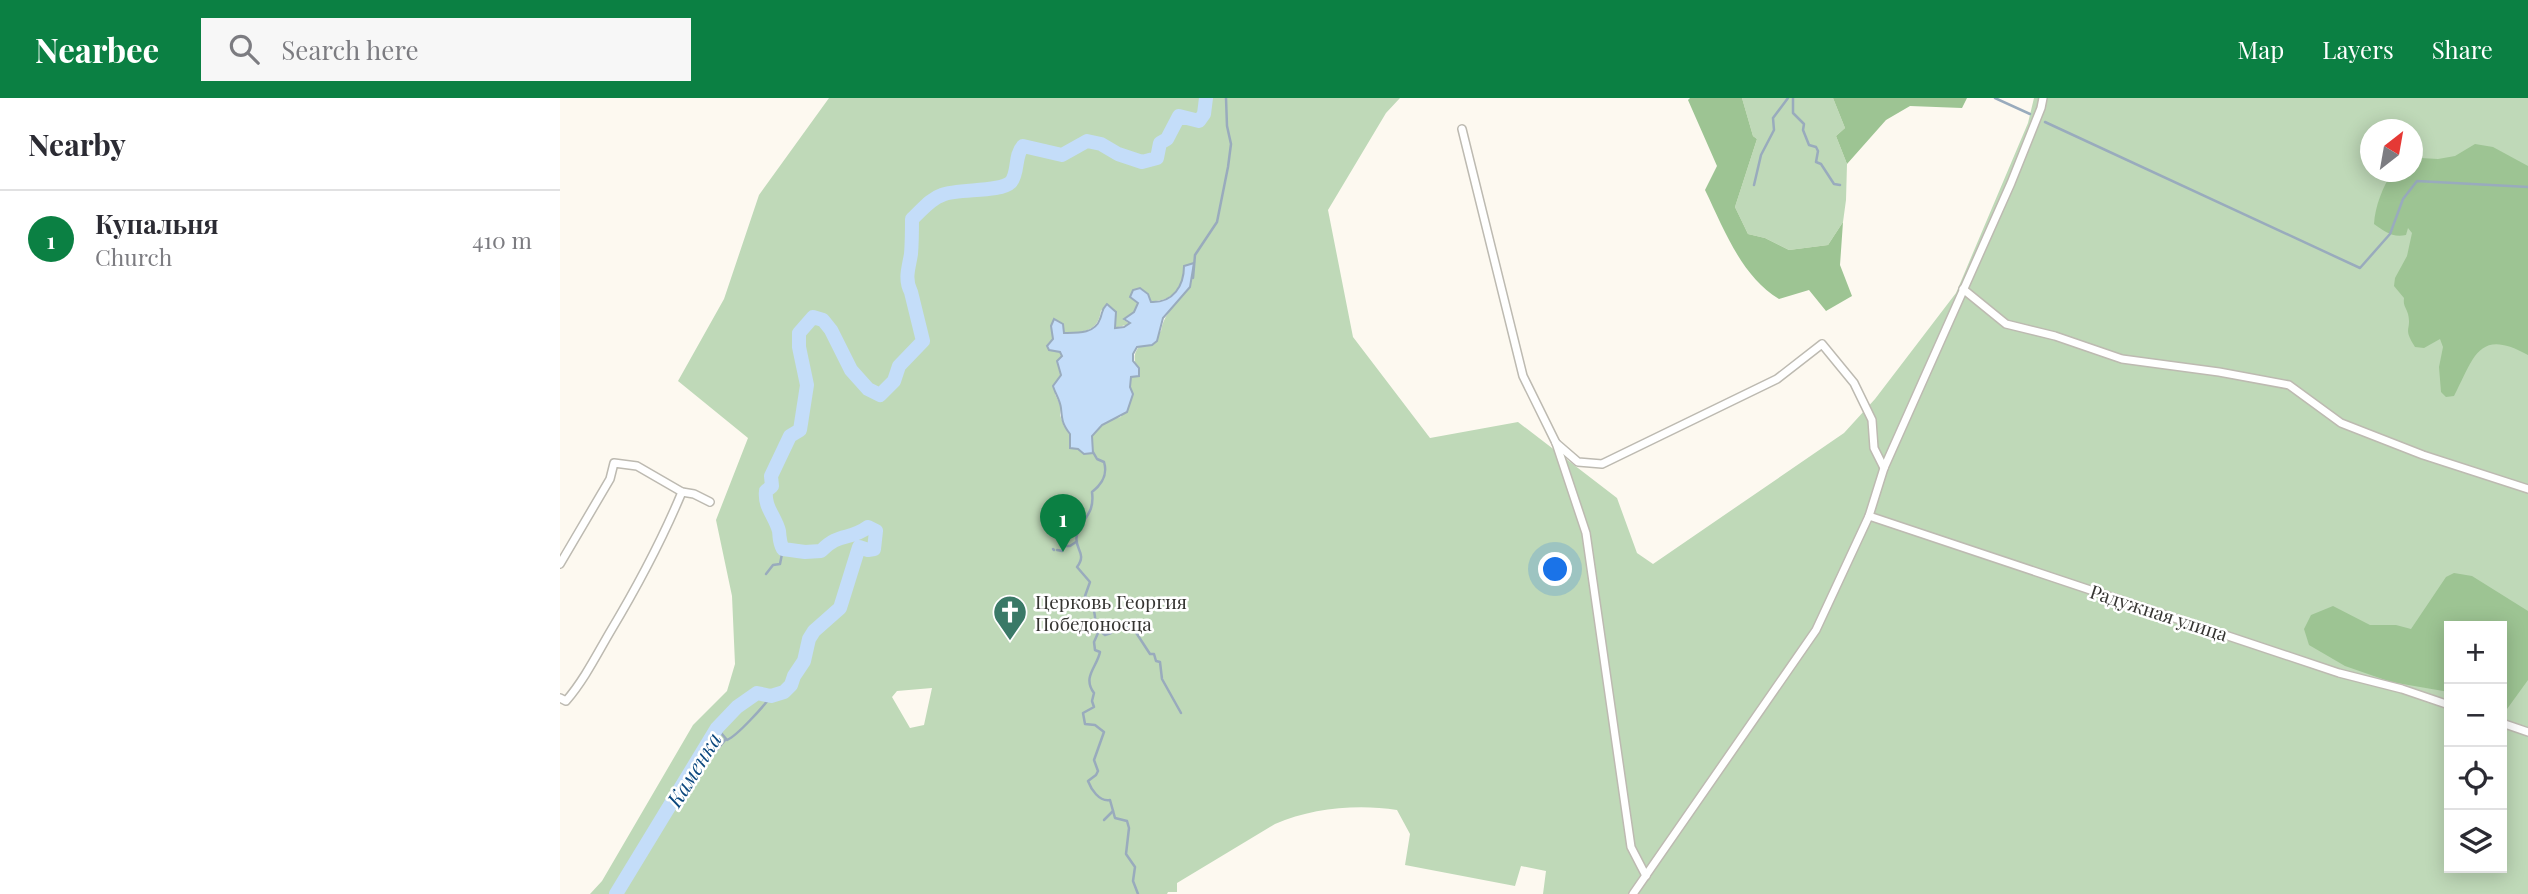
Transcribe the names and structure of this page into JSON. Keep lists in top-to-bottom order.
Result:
{
  "streets": {
    "street": ["Радужная улица"]
  },
  "water": ["Каменка"],
  "places": {
    "church": ["Церковь Георгия Победоносца"]
  },
  "north": "top right",
  "page": {
    "header": "Nearbee",
    "search": "Search here",
    "nav": ["Map", "Layers", "Share"],
    "heading": "Nearby",
    "list": [
      {
        "mark": "1",
        "name": "Купальня",
        "note": "Church",
        "value": "410 m"
      }
    ],
    "pins": "1",
    "map_buttons": ["+", "−"]
  }
}
